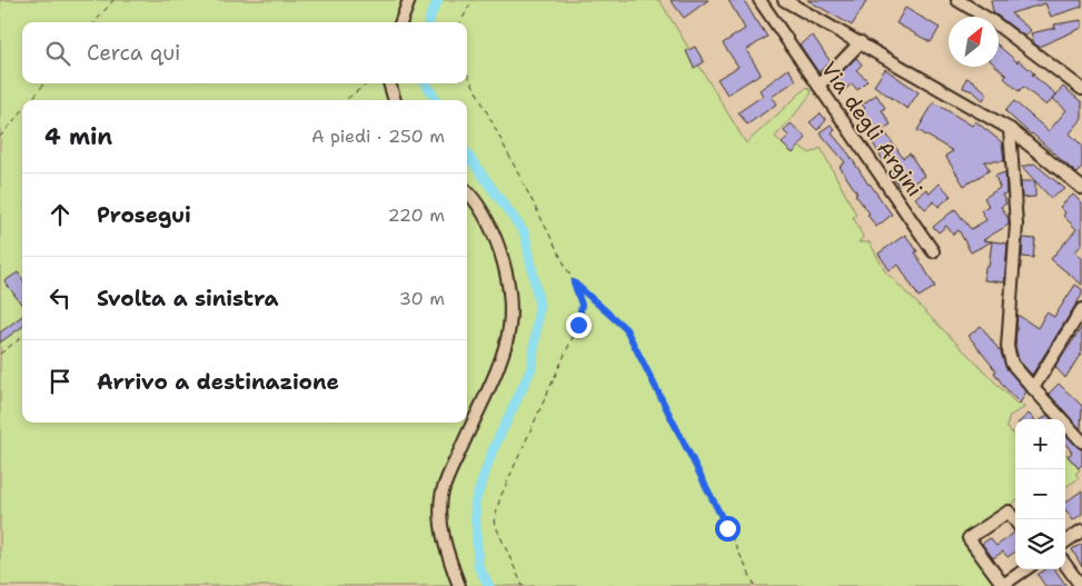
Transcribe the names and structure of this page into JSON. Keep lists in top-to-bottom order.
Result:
{
  "streets": {
    "street": ["Via degli Argini"]
  },
  "north": "top right",
  "page": {
    "search": "Cerca qui",
    "heading": ["4 min", "A piedi · 250 m"],
    "list": [
      ["Prosegui", "220 m"],
      ["Svolta a sinistra", "30 m"],
      "Arrivo a destinazione"
    ],
    "map_buttons": ["+", "−"]
  }
}
